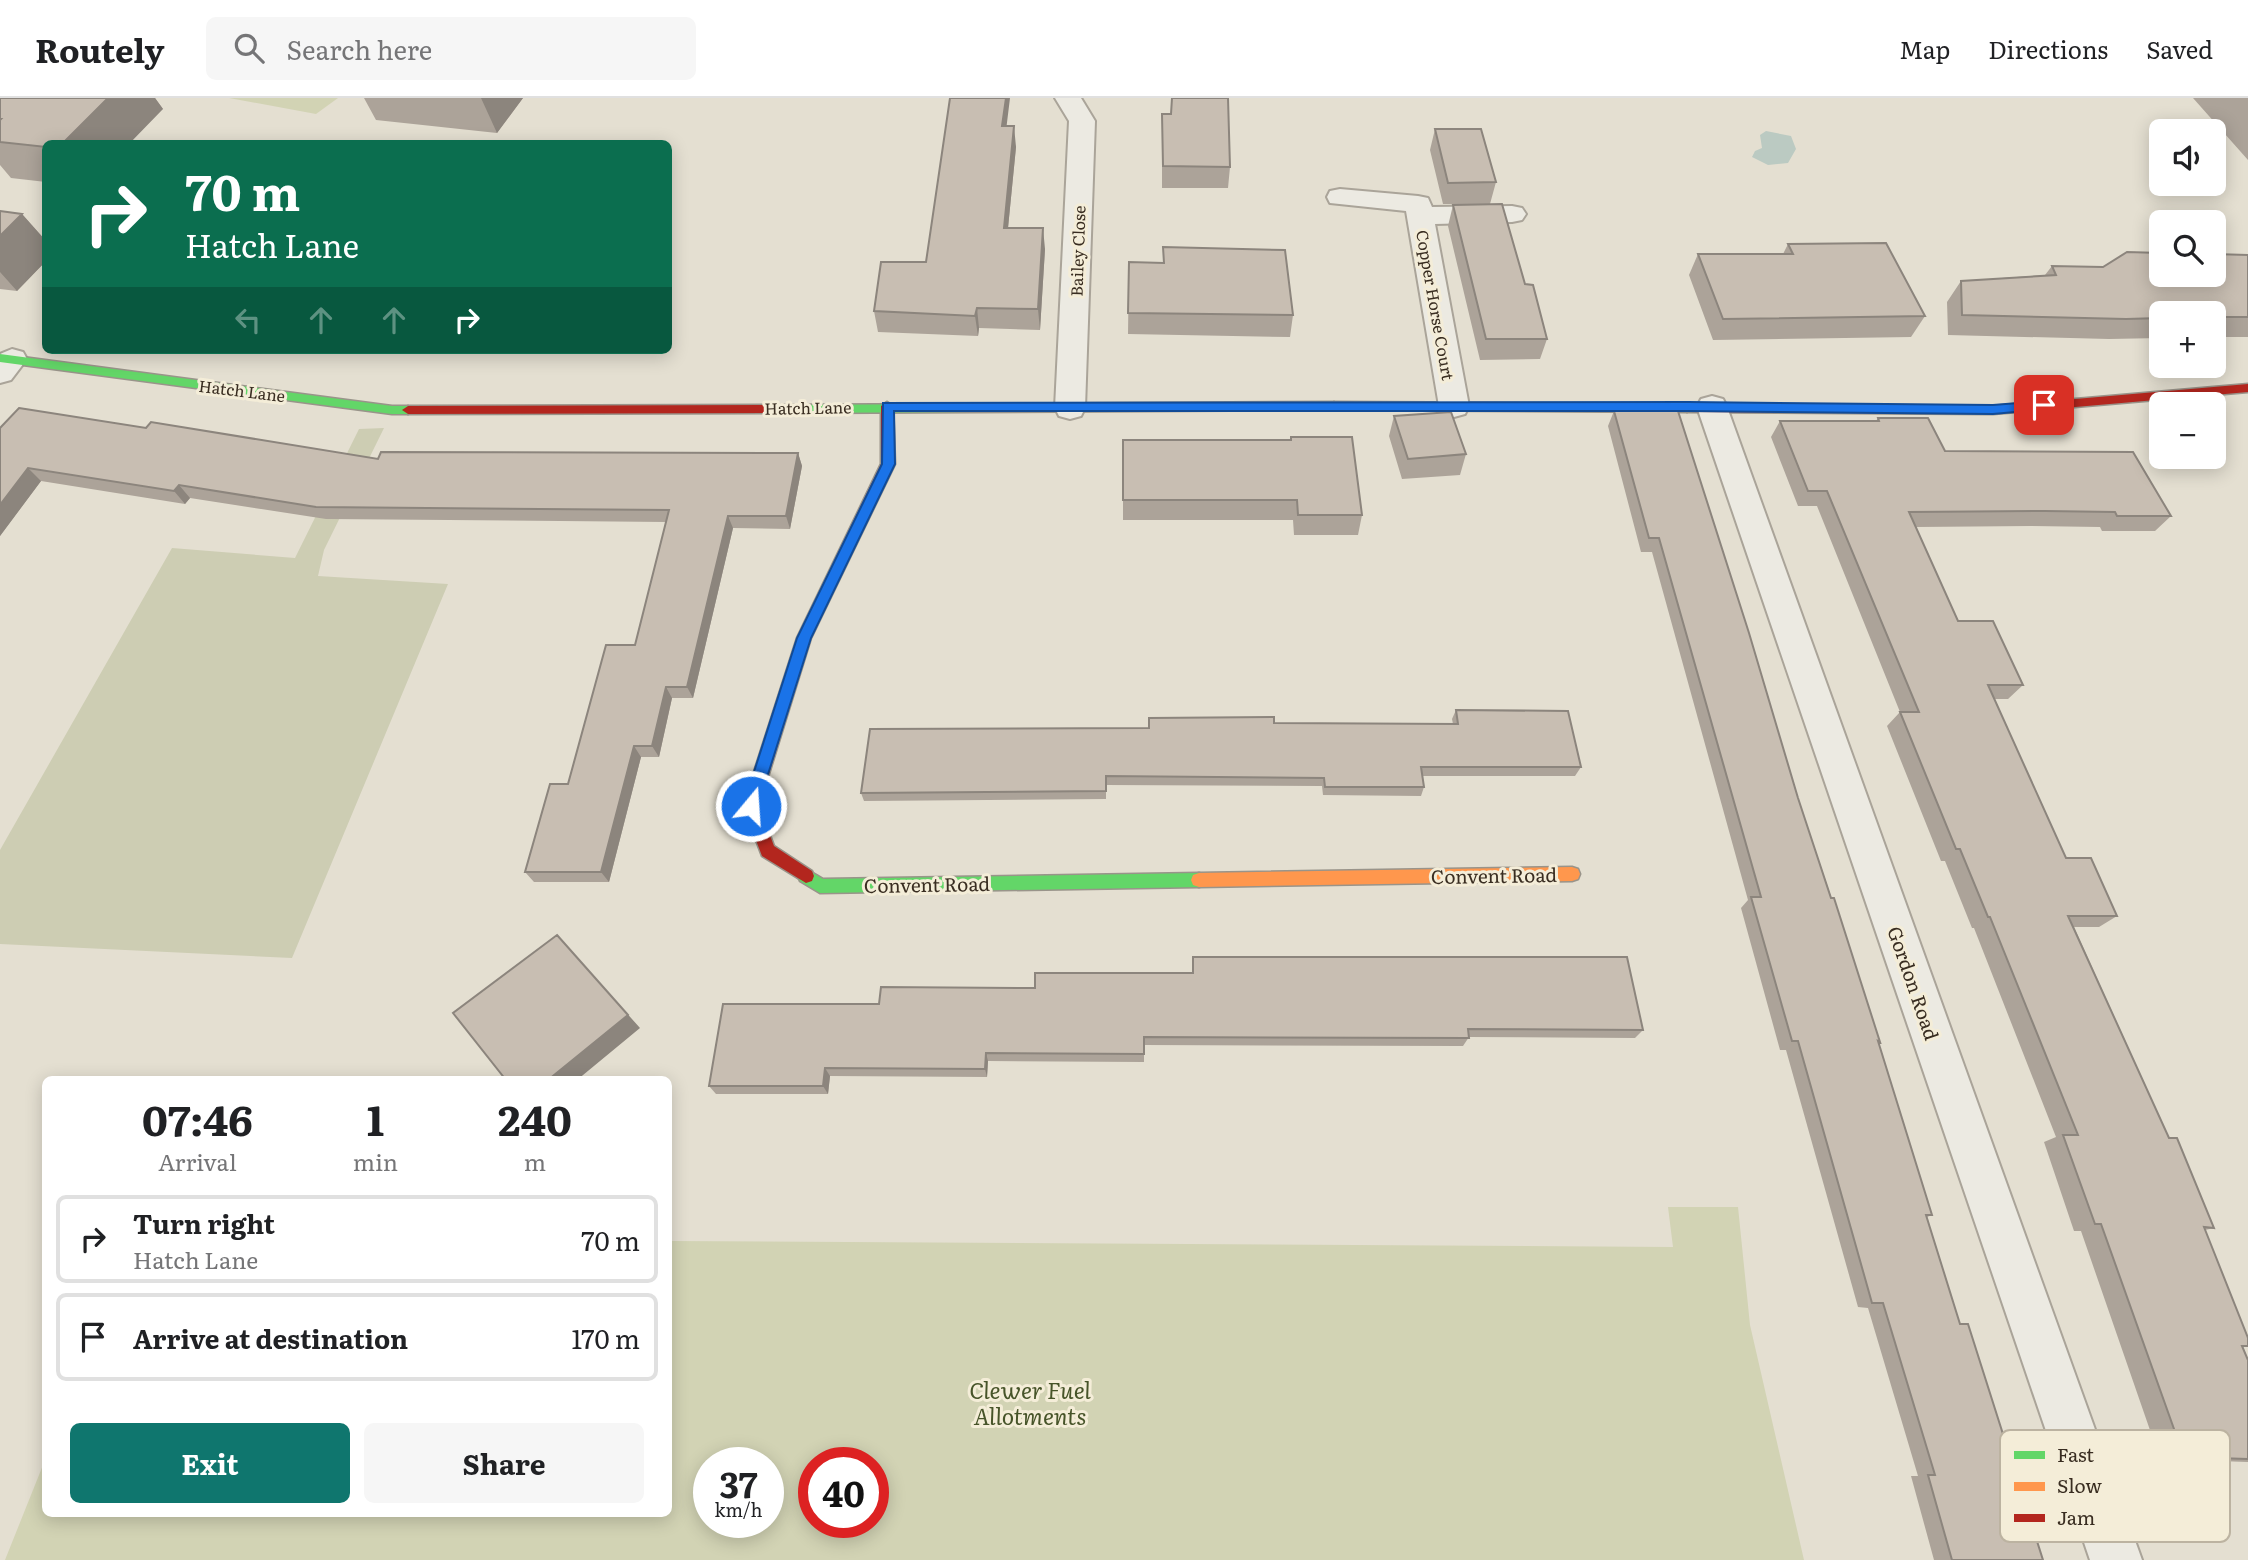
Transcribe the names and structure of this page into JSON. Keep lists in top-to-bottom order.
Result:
{
  "streets": {
    "street": [
      "Bailey Close",
      "Copper Horse Court",
      "Hatch Lane",
      "Convent Road",
      "Gordon Road"
    ]
  },
  "crossings": [
    ["Bailey Close", "Hatch Lane"],
    ["Copper Horse Court", "Hatch Lane"],
    ["Hatch Lane", "Convent Road"],
    ["Hatch Lane", "Gordon Road"]
  ],
  "parks": ["Clewer Fuel Allotments"],
  "legend": ["Fast", "Slow", "Jam"],
  "page": {
    "header": "Routely",
    "search": "Search here",
    "nav": ["Map", "Directions", "Saved"],
    "map_buttons": ["+", "−"],
    "turn": ["70 m", "Hatch Lane"],
    "eta": [
      "07:46",
      "Arrival",
      "1",
      "min",
      "240",
      "m"
    ],
    "list": [
      {
        "name": "Turn right",
        "note": "Hatch Lane",
        "value": "70 m"
      },
      {
        "name": "Arrive at destination",
        "value": "170 m"
      }
    ],
    "buttons": ["Exit", "Share"],
    "speed": "37 km/h",
    "limit": "40"
  }
}
